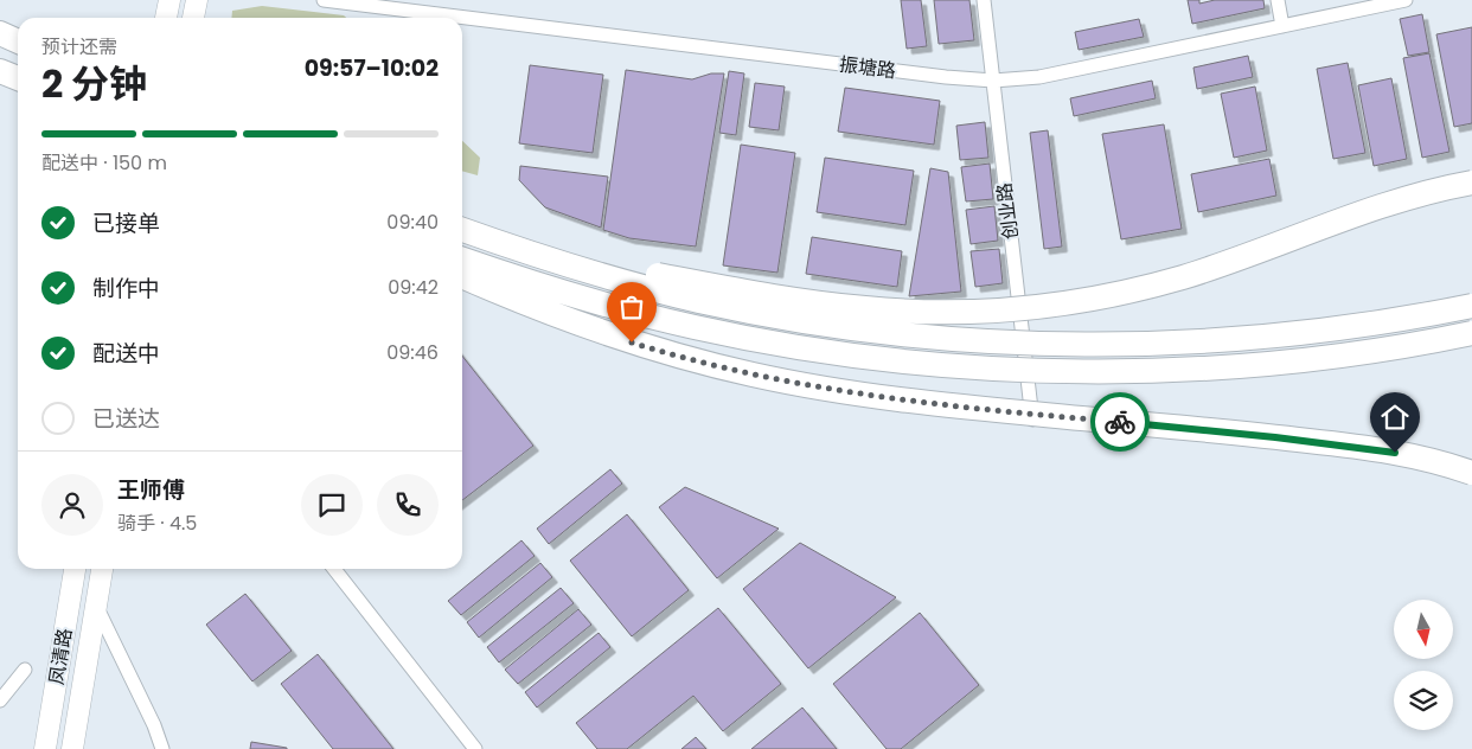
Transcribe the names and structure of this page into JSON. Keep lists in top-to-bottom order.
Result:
{
  "streets": {
    "highway": ["凤清路"],
    "street": ["振塘路", "创业路"]
  },
  "crossings": [
    ["振塘路", "创业路"]
  ],
  "north": "bottom",
  "page": {
    "heading": ["2 分钟", "预计还需", "09:57–10:02"],
    "panel": ["王师傅", "骑手 · 4.5"],
    "bar": "配送中 · 150 m",
    "list": [
      ["已接单", "09:40"],
      ["制作中", "09:42"],
      ["配送中", "09:46"],
      "已送达"
    ]
  }
}
